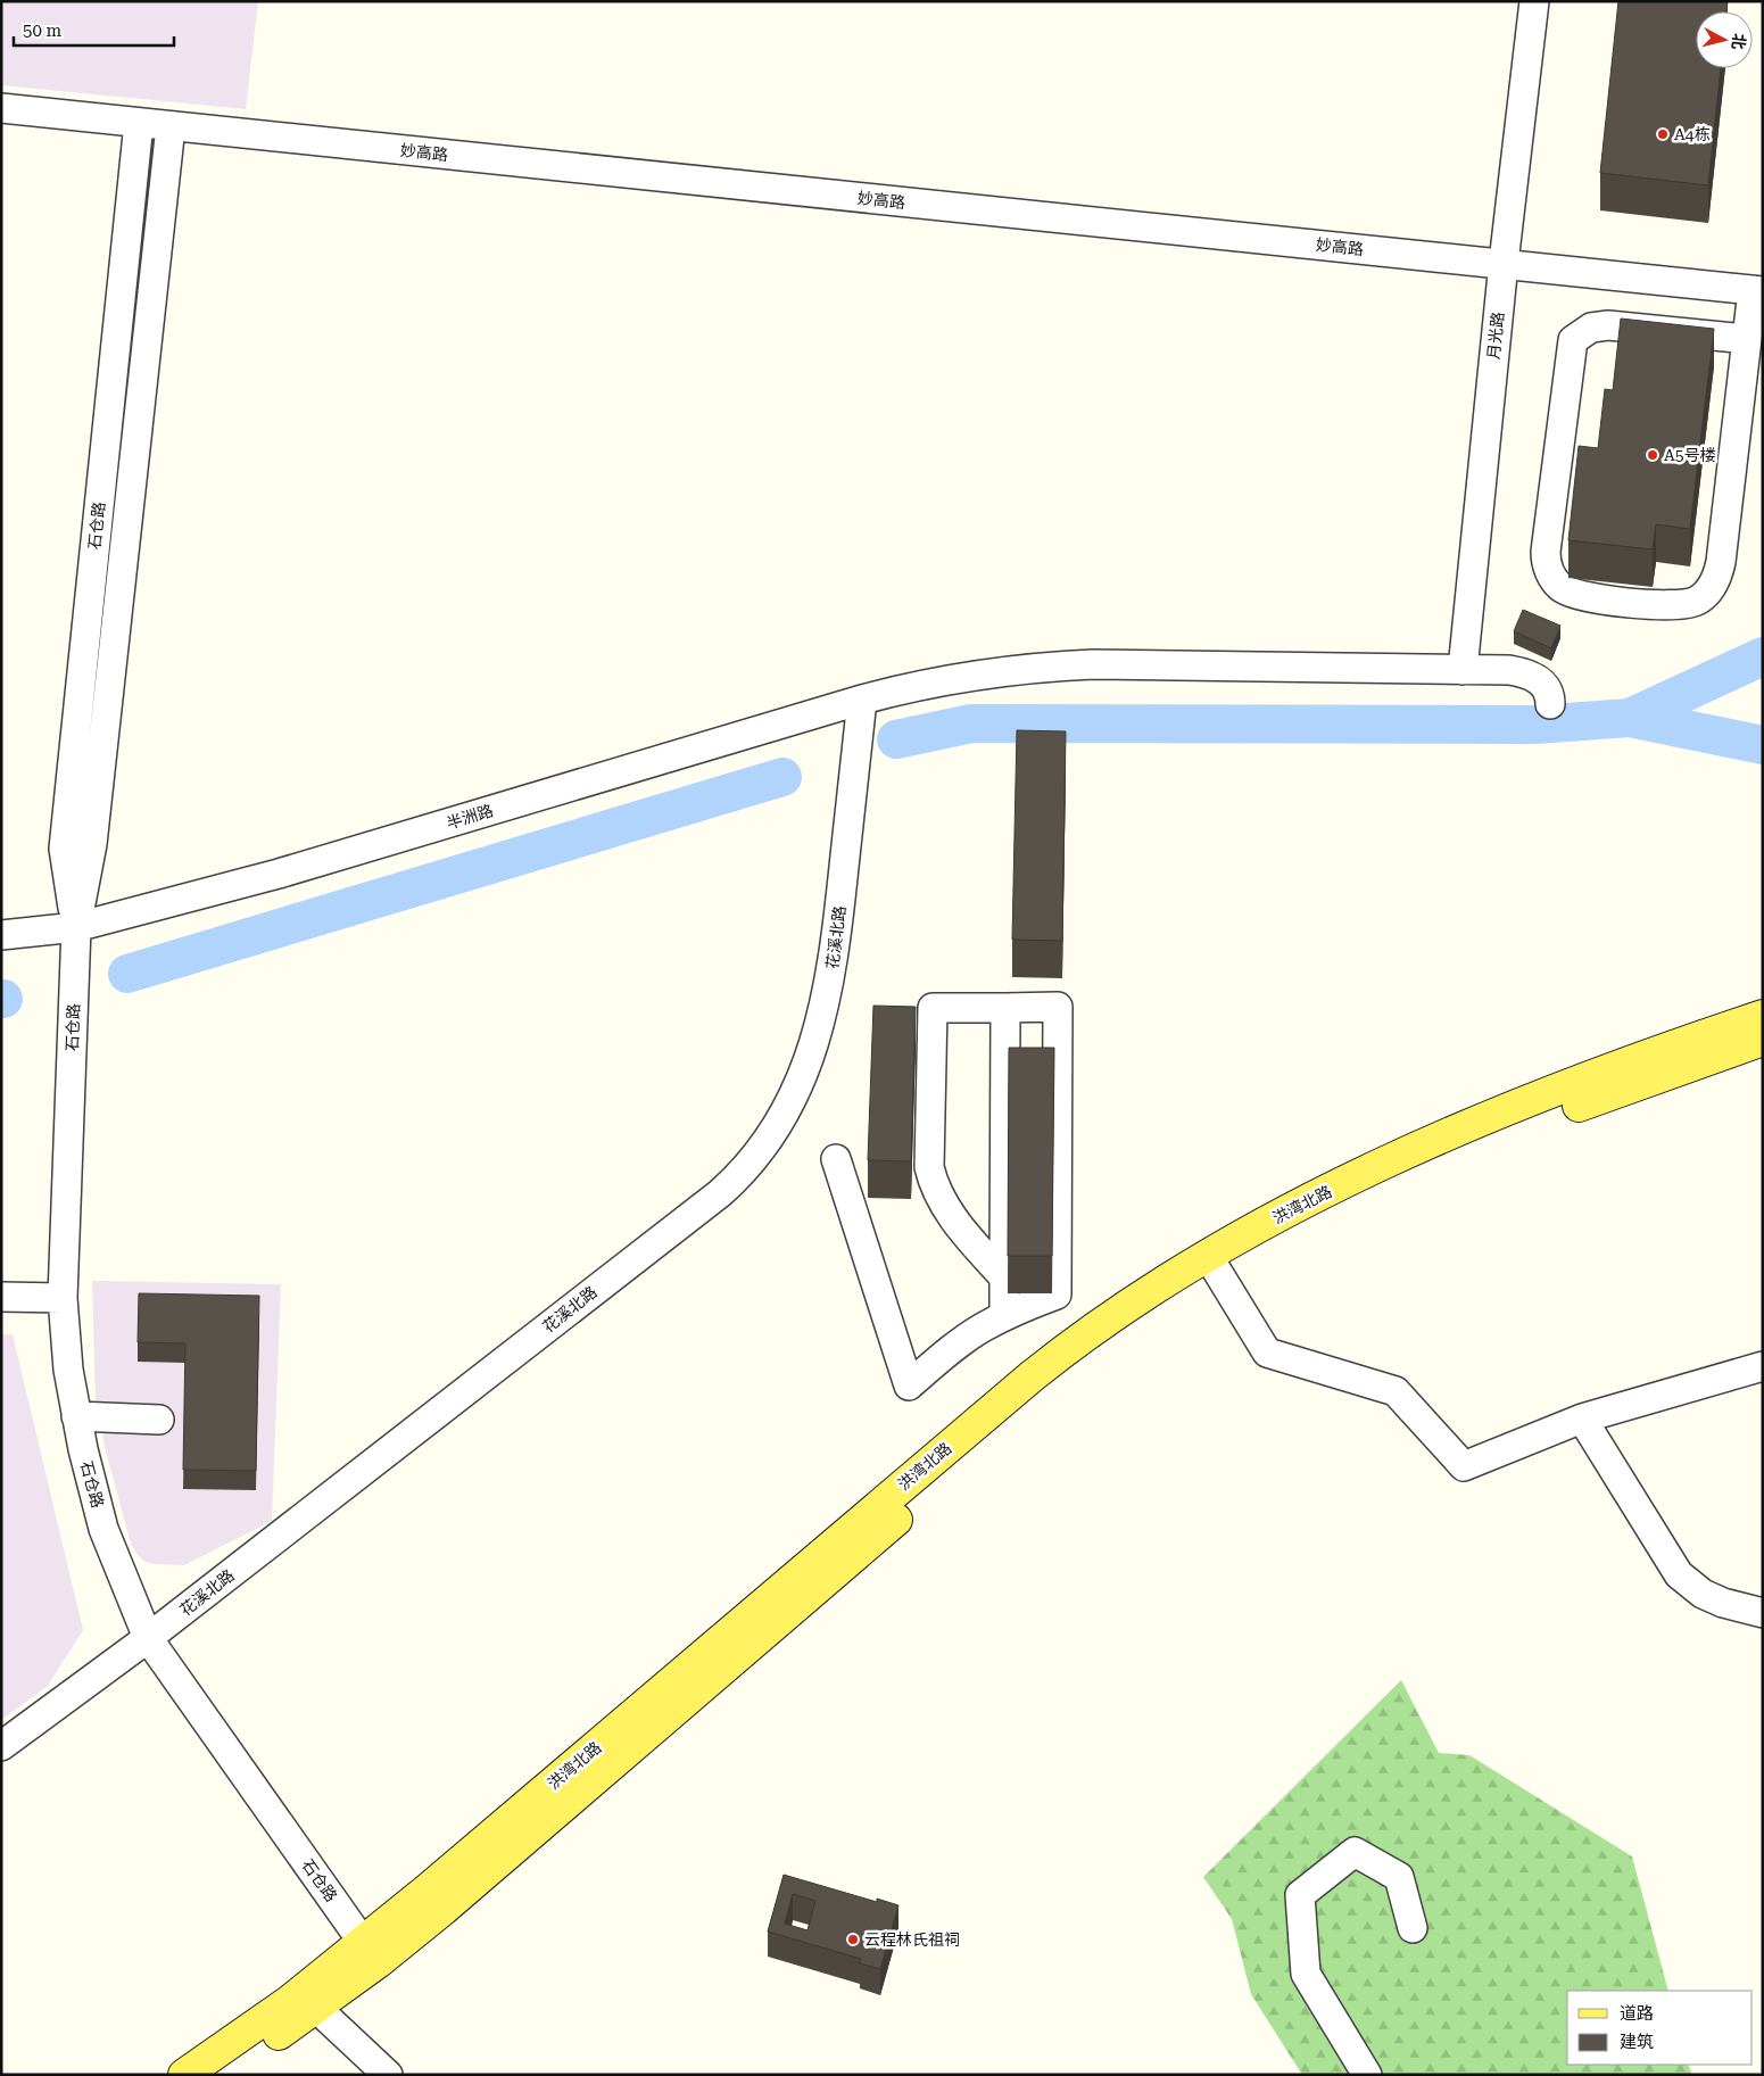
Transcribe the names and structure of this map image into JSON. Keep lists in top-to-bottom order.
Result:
{
  "streets": {
    "main road": ["洪湾北路"],
    "street": [
      "妙高路",
      "月光路",
      "石仓路",
      "半洲路",
      "花溪北路"
    ]
  },
  "crossings": [
    ["妙高路", "月光路"],
    ["妙高路", "石仓路"],
    ["月光路", "半洲路"],
    ["石仓路", "半洲路"],
    ["石仓路", "花溪北路"],
    ["石仓路", "洪湾北路"],
    ["半洲路", "花溪北路"]
  ],
  "places": ["A4栋", "A5号楼", "云程林氏祖祠"],
  "legend": ["道路", "建筑"],
  "scale_bar": "50 m",
  "north": "right"
}
